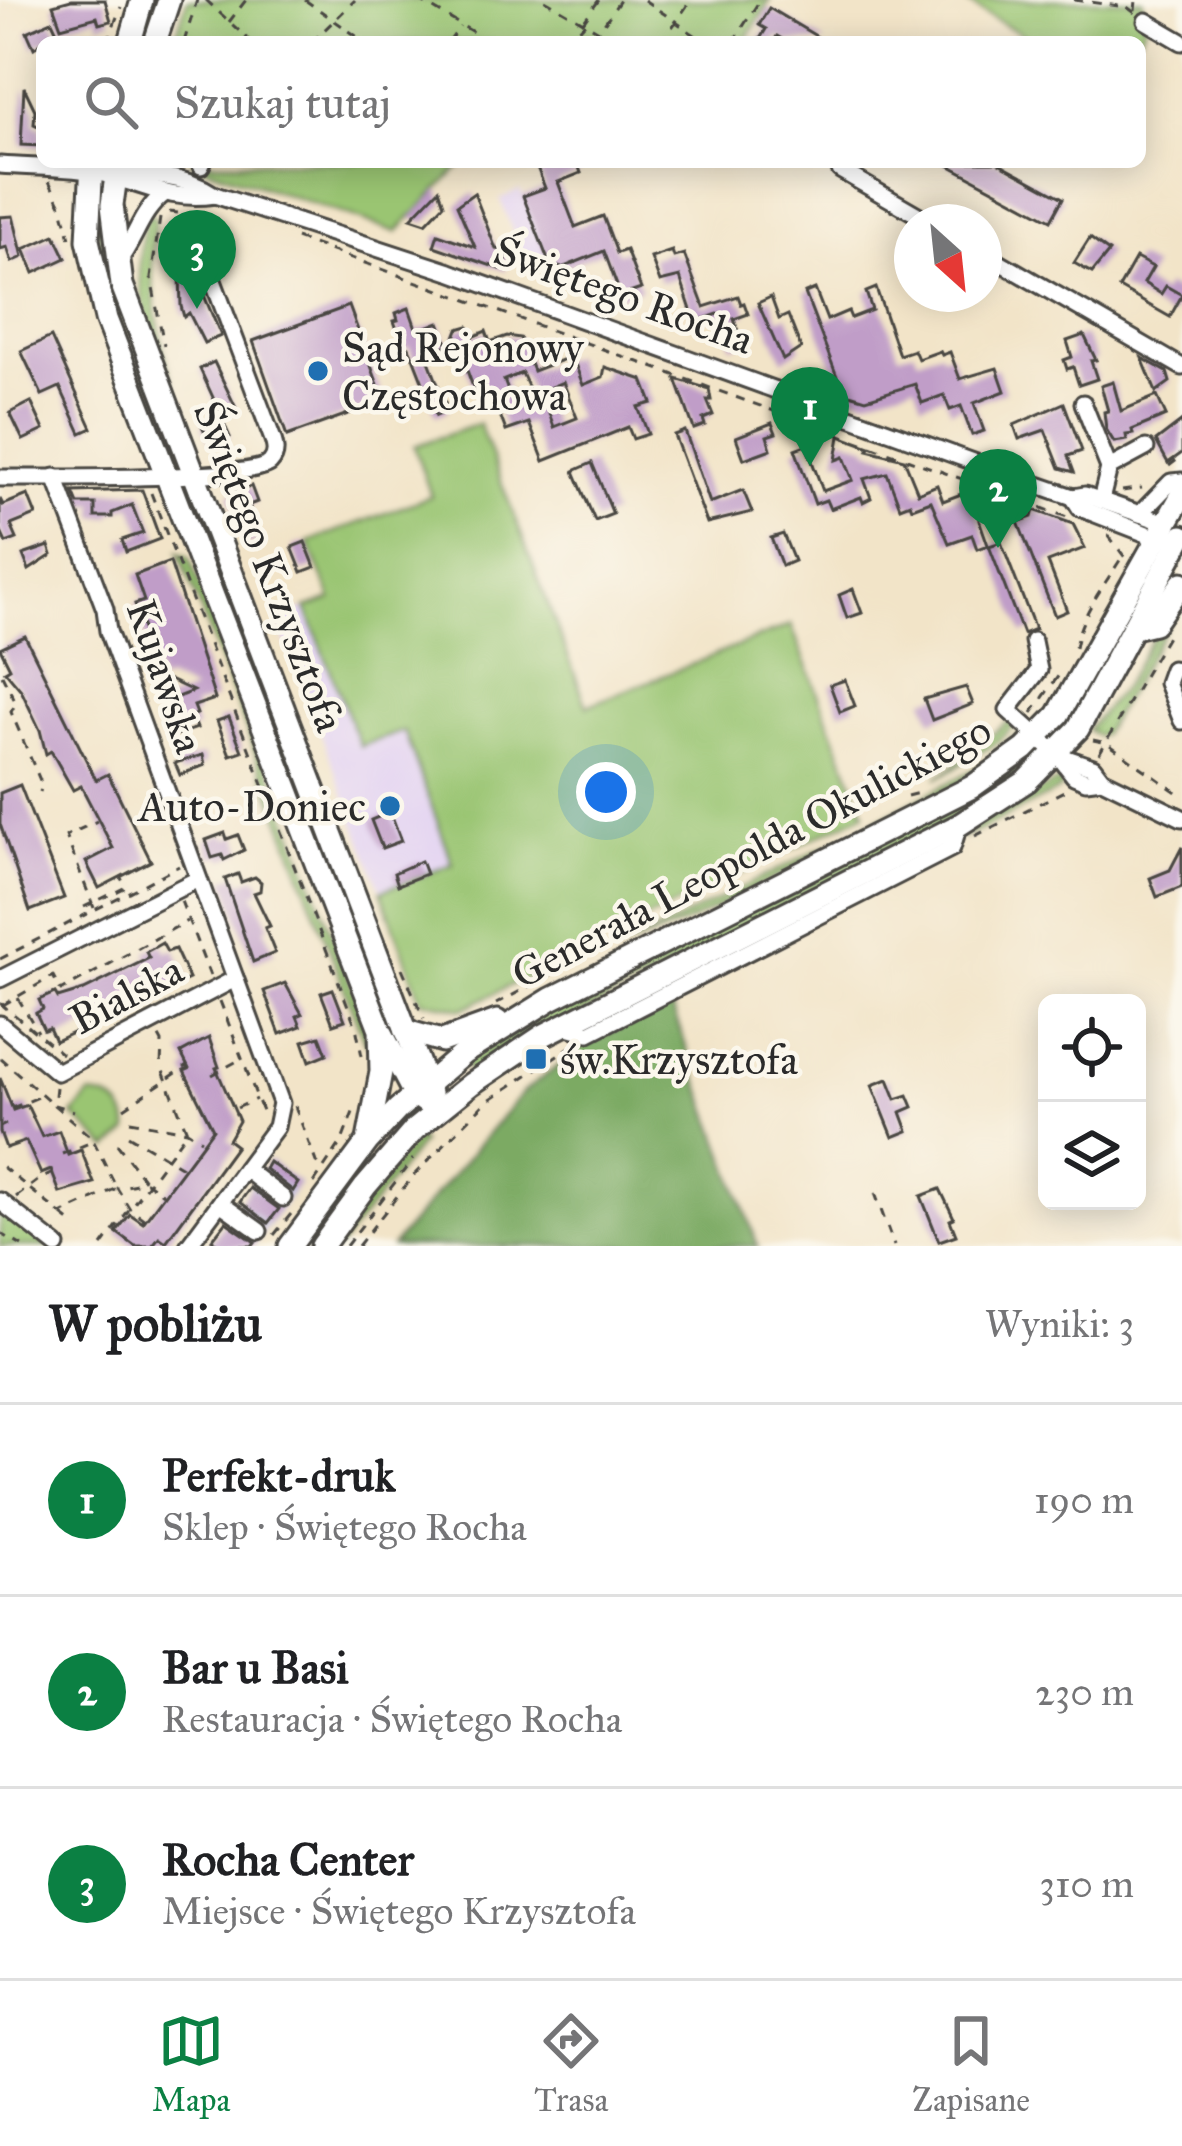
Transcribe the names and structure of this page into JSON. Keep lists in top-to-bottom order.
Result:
{
  "streets": {
    "main road": ["Świętego Krzysztofa", "Generała Leopolda Okulickiego"],
    "street": ["Świętego Rocha", "Kujawska", "Bialska"]
  },
  "crossings": [
    ["Świętego Rocha", "Świętego Krzysztofa"],
    ["Świętego Rocha", "Generała Leopolda Okulickiego"],
    ["Świętego Krzysztofa", "Generała Leopolda Okulickiego"],
    ["Kujawska", "Bialska"]
  ],
  "places": {
    "other": ["Sąd Rejonowy Częstochowa", "Auto-Doniec"],
    "transit": ["św.Krzysztofa"]
  },
  "north": "bottom right",
  "page": {
    "search": "Szukaj tutaj",
    "pins": ["3", "1", "2"],
    "heading": ["W pobliżu", "Wyniki: 3"],
    "list": [
      {
        "mark": "1",
        "name": "Perfekt-druk",
        "note": "Sklep · Świętego Rocha",
        "value": "190 m"
      },
      {
        "mark": "2",
        "name": "Bar u Basi",
        "note": "Restauracja · Świętego Rocha",
        "value": "230 m"
      },
      {
        "mark": "3",
        "name": "Rocha Center",
        "note": "Miejsce · Świętego Krzysztofa",
        "value": "310 m"
      }
    ],
    "nav": ["Mapa", "Trasa", "Zapisane"]
  }
}
